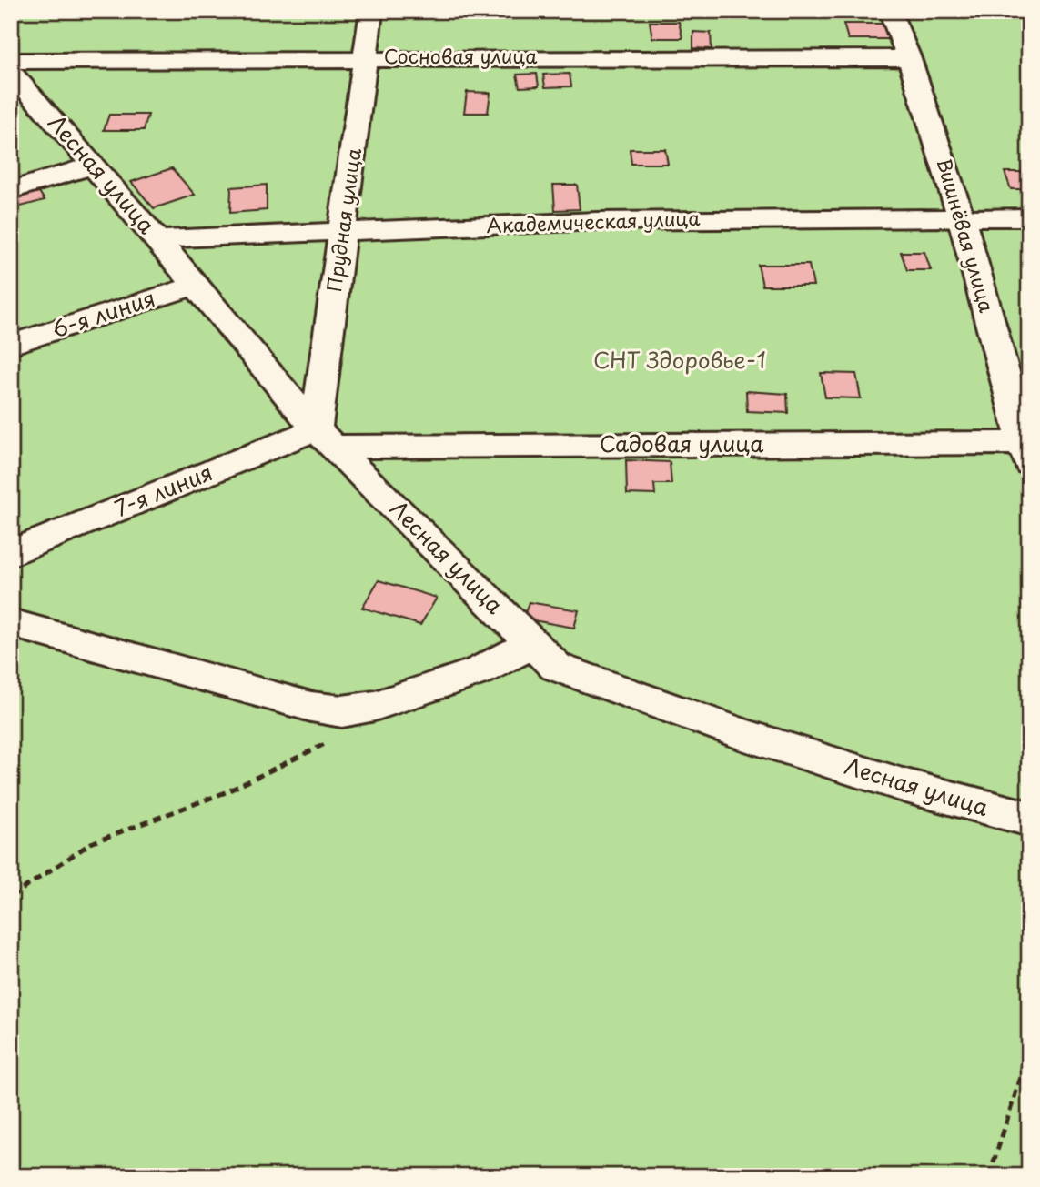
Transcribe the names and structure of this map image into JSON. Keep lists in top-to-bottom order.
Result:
{
  "streets": {
    "street": [
      "Сосновая улица",
      "Лесная улица",
      "Прудная улица",
      "Академическая улица",
      "Вишнёвая улица",
      "6-я линия",
      "Садовая улица",
      "7-я линия"
    ]
  },
  "crossings": [
    ["Сосновая улица", "Прудная улица"],
    ["Сосновая улица", "Вишнёвая улица"],
    ["Лесная улица", "Прудная улица"],
    ["Лесная улица", "Академическая улица"],
    ["Лесная улица", "6-я линия"],
    ["Лесная улица", "Садовая улица"],
    ["Лесная улица", "7-я линия"],
    ["Прудная улица", "Академическая улица"],
    ["Прудная улица", "Садовая улица"],
    ["Прудная улица", "7-я линия"],
    ["Академическая улица", "Вишнёвая улица"],
    ["Вишнёвая улица", "Садовая улица"],
    ["Садовая улица", "7-я линия"]
  ],
  "parks": ["СНТ Здоровье-1"]
}
